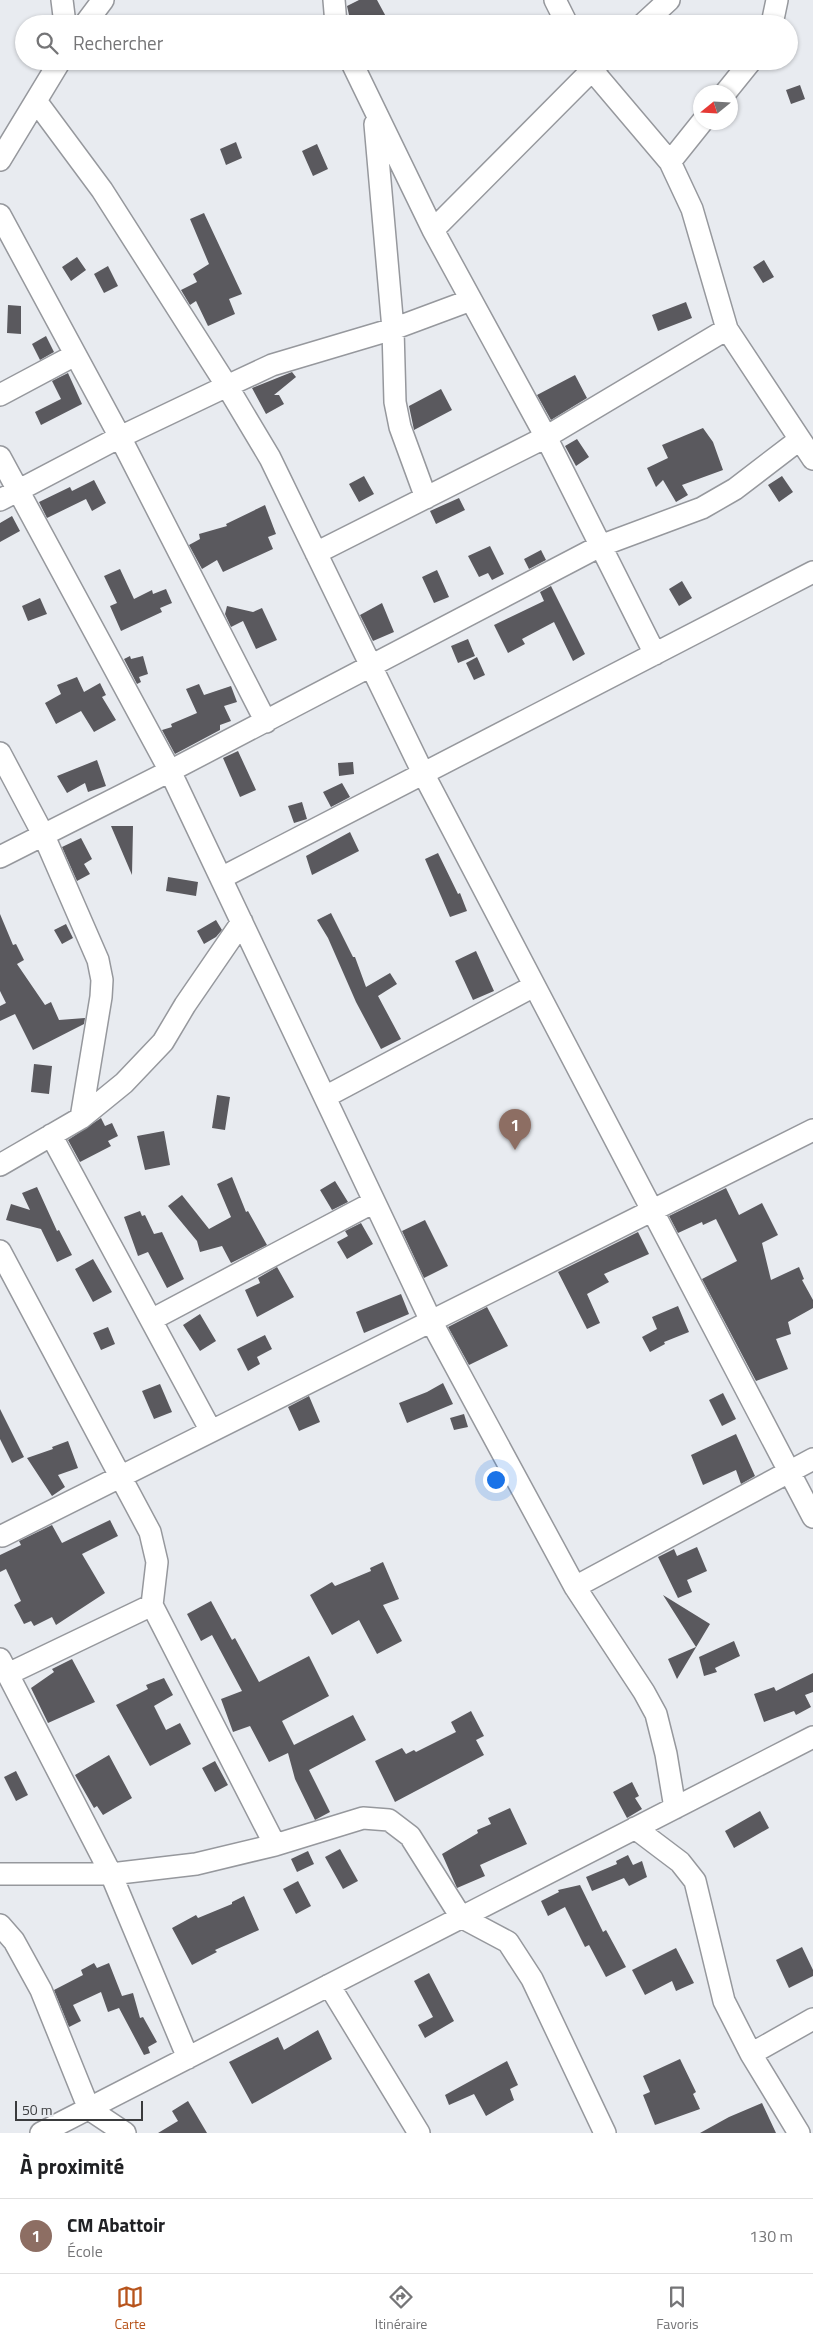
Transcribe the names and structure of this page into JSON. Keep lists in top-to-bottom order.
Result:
{
  "scale_bar": "50 m",
  "north": "left",
  "page": {
    "search": "Rechercher",
    "pins": "1",
    "scale": "50 m",
    "heading": "À proximité",
    "list": [
      {
        "mark": "1",
        "name": "CM Abattoir",
        "note": "École",
        "value": "130 m"
      }
    ],
    "nav": ["Carte", "Itinéraire", "Favoris"]
  }
}
